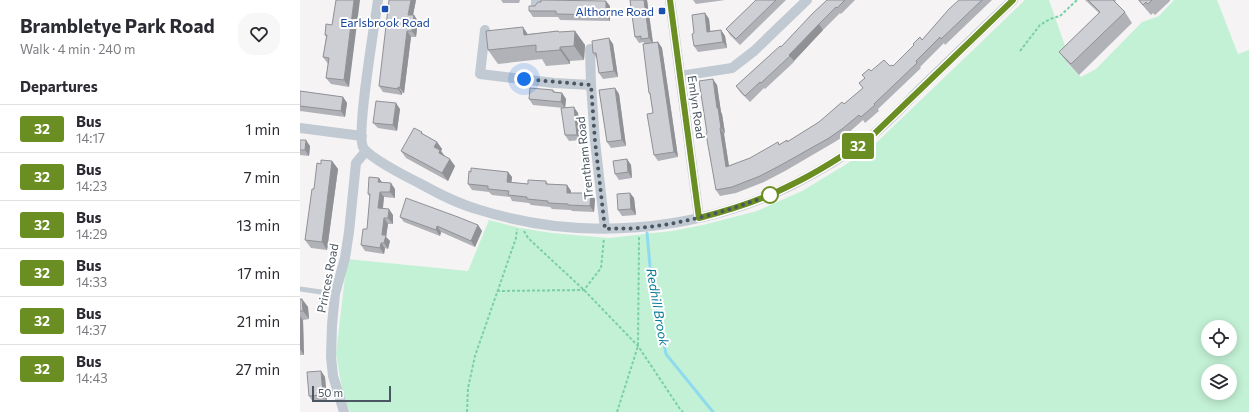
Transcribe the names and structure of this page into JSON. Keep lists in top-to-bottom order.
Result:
{
  "streets": {
    "street": ["Emlyn Road", "Trentham Road", "Princes Road"]
  },
  "water": ["Redhill Brook"],
  "places": {
    "transit": ["Earlsbrook Road", "Althorne Road"]
  },
  "lines": ["bus line 32"],
  "scale_bar": "50 m",
  "page": {
    "heading": [
      ["Brambletye Park Road", "Walk · 4 min · 240 m"],
      "Departures"
    ],
    "on_map": "32",
    "list": [
      {
        "mark": "32",
        "name": "Bus",
        "note": "14:17",
        "value": "1 min"
      },
      {
        "mark": "32",
        "name": "Bus",
        "note": "14:23",
        "value": "7 min"
      },
      {
        "mark": "32",
        "name": "Bus",
        "note": "14:29",
        "value": "13 min"
      },
      {
        "mark": "32",
        "name": "Bus",
        "note": "14:33",
        "value": "17 min"
      },
      {
        "mark": "32",
        "name": "Bus",
        "note": "14:37",
        "value": "21 min"
      },
      {
        "mark": "32",
        "name": "Bus",
        "note": "14:43",
        "value": "27 min"
      }
    ],
    "scale": "50 m"
  }
}
